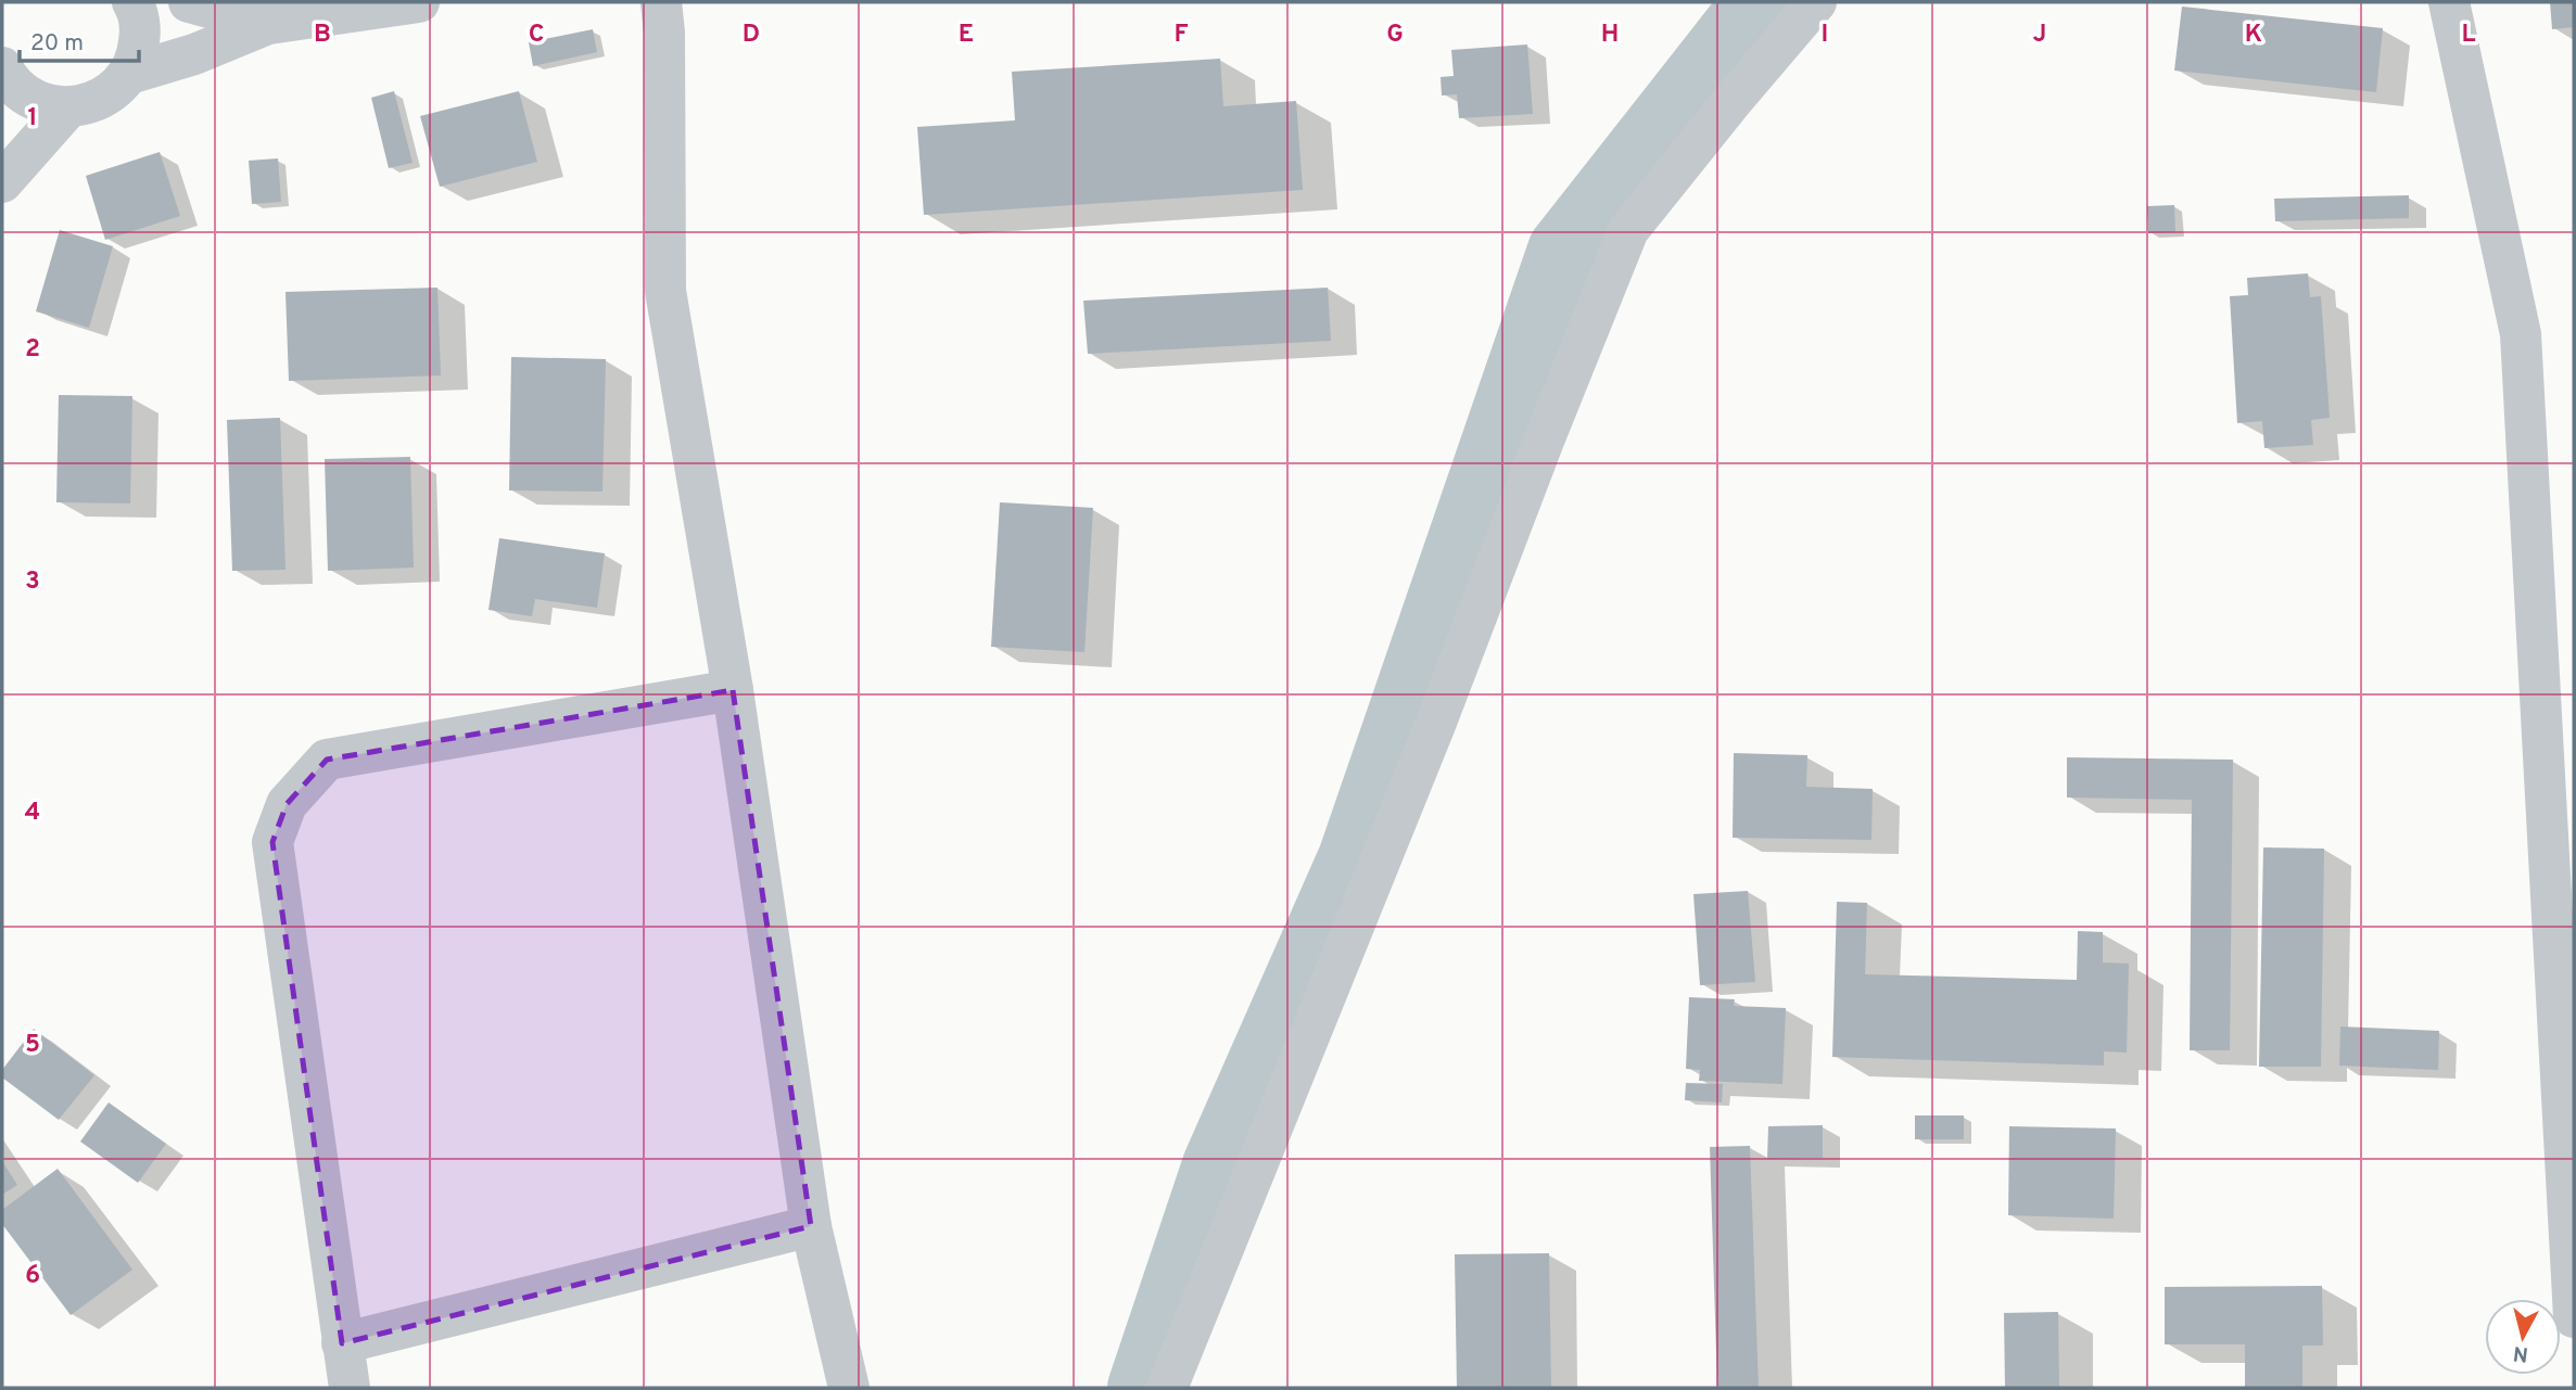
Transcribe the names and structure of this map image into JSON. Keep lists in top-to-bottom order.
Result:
{
  "scale_bar": "20 m",
  "north": "bottom",
  "grid": {
    "columns": [
      "B",
      "C",
      "D",
      "E",
      "F",
      "G",
      "H",
      "I",
      "J",
      "K",
      "L"
    ],
    "rows": [
      "1",
      "2",
      "3",
      "4",
      "5",
      "6"
    ]
  }
}
